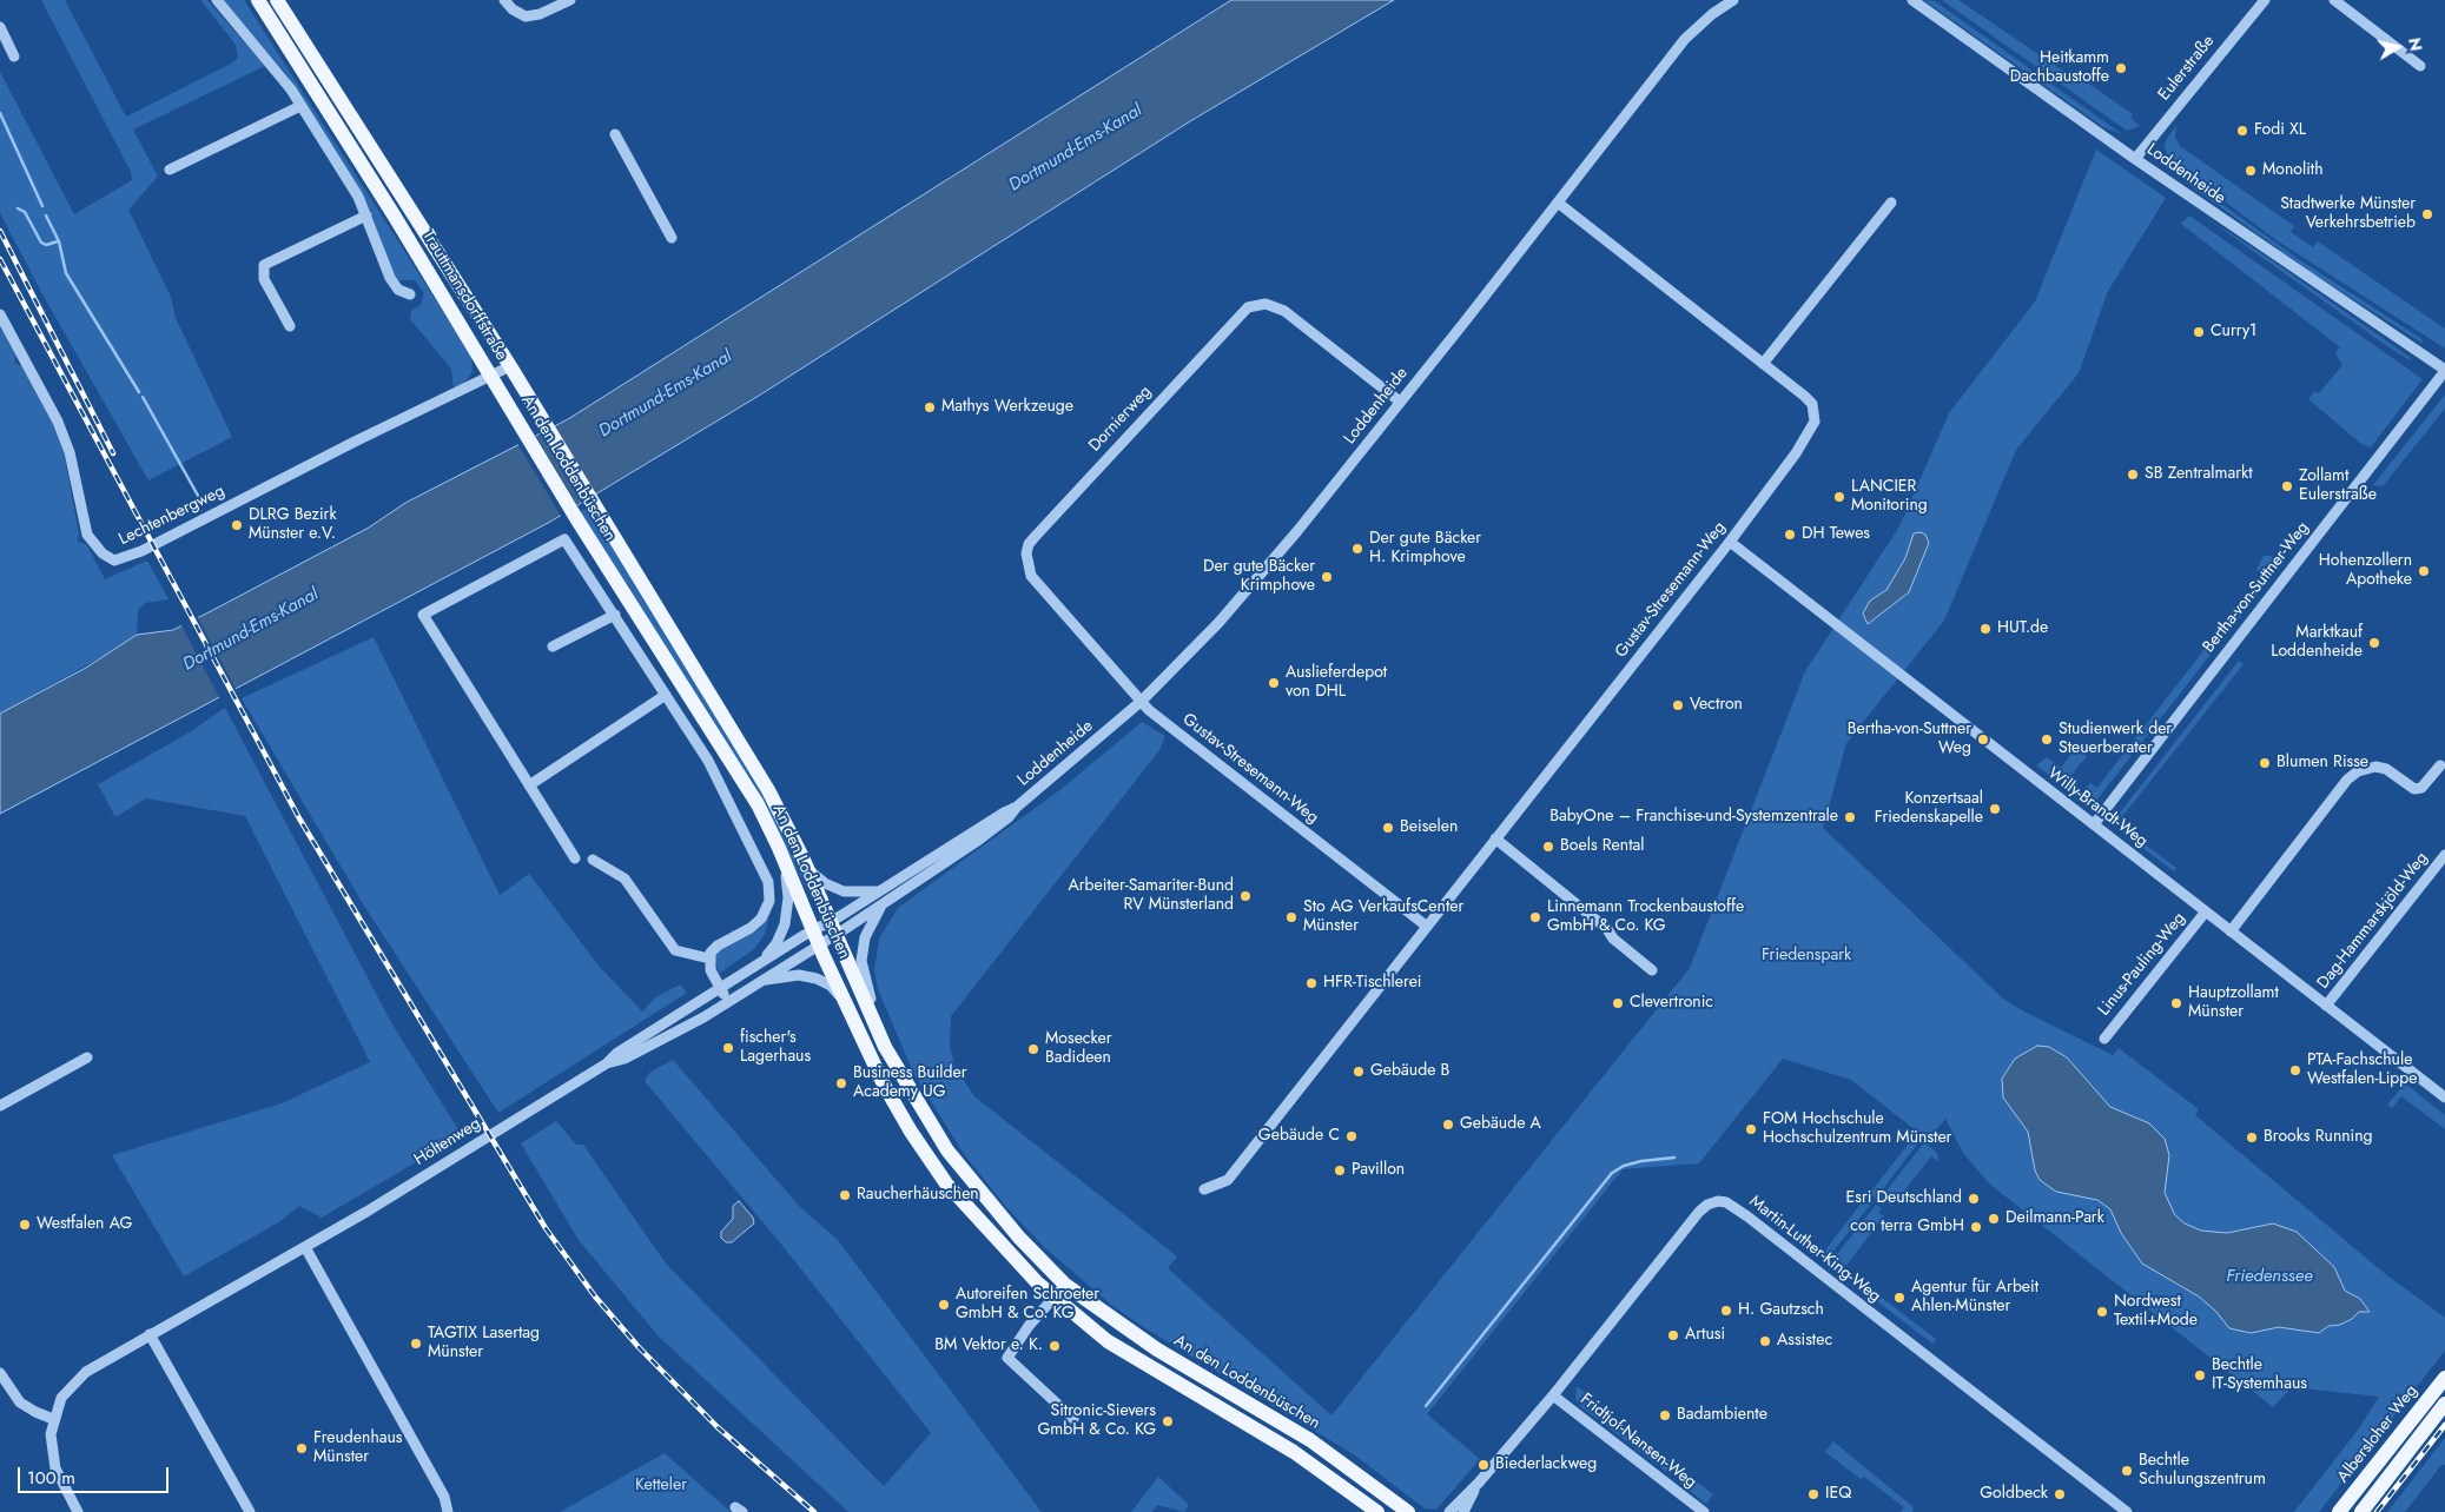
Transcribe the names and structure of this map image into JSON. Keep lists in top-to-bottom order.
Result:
{
  "streets": {
    "main road": ["Trauttmansdorffstraße", "An den Loddenbüschen", "Albersloher Weg"],
    "street": [
      "Eulerstraße",
      "Loddenheide",
      "Dornierweg",
      "Lechtenbergweg",
      "Bertha-von-Suttner-Weg",
      "Gustav-Stresemann-Weg",
      "Willy-Brandt-Weg",
      "Dag-Hammarskjöld-Weg",
      "Linus-Pauling-Weg",
      "Höltenweg",
      "Martin-Luther-King-Weg",
      "Fridtjof-Nansen-Weg"
    ]
  },
  "crossings": [
    ["Eulerstraße", "Loddenheide"],
    ["Loddenheide", "Dornierweg"],
    ["Loddenheide", "An den Loddenbüschen"],
    ["Loddenheide", "Bertha-von-Suttner-Weg"],
    ["Loddenheide", "Gustav-Stresemann-Weg"],
    ["Loddenheide", "Höltenweg"],
    ["Trauttmansdorffstraße", "An den Loddenbüschen"],
    ["Trauttmansdorffstraße", "Lechtenbergweg"],
    ["Dornierweg", "Gustav-Stresemann-Weg"],
    ["An den Loddenbüschen", "Lechtenbergweg"],
    ["An den Loddenbüschen", "Höltenweg"],
    ["Bertha-von-Suttner-Weg", "Willy-Brandt-Weg"],
    ["Gustav-Stresemann-Weg", "Willy-Brandt-Weg"],
    ["Willy-Brandt-Weg", "Dag-Hammarskjöld-Weg"],
    ["Willy-Brandt-Weg", "Linus-Pauling-Weg"],
    ["Martin-Luther-King-Weg", "Fridtjof-Nansen-Weg"]
  ],
  "water": ["Dortmund-Ems-Kanal", "Friedenssee"],
  "parks": ["Friedenspark", "Ketteler"],
  "places": [
    "Heitkamm Dachbaustoffe",
    "Fodi XL",
    "Monolith",
    "Stadtwerke Münster Verkehrsbetrieb",
    "Curry1",
    "Mathys Werkzeuge",
    "SB Zentralmarkt",
    "Zollamt Eulerstraße",
    "LANCIER Monitoring",
    "DLRG Bezirk Münster e.V.",
    "DH Tewes",
    "Der gute Bäcker H. Krimphove",
    "Hohenzollern Apotheke",
    "Der gute Bäcker Krimphove",
    "HUT.de",
    "Marktkauf Loddenheide",
    "Auslieferdepot von DHL",
    "Vectron",
    "Bertha-von-Suttner Weg",
    "Studienwerk der Steuerberater",
    "Blumen Risse",
    "Konzertsaal Friedenskapelle",
    "BabyOne – Franchise-und-Systemzentrale",
    "Beiselen",
    "Boels Rental",
    "Arbeiter-Samariter-Bund RV Münsterland",
    "Sto AG VerkaufsCenter Münster",
    "Linnemann Trockenbaustoffe GmbH & Co. KG",
    "HFR-Tischlerei",
    "Clevertronic",
    "Hauptzollamt Münster",
    "fischer's Lagerhaus",
    "Mosecker Badideen",
    "PTA-Fachschule Westfalen-Lippe",
    "Gebäude B",
    "Business Builder Academy UG",
    "Gebäude A",
    "FOM Hochschule Hochschulzentrum Münster",
    "Gebäude C",
    "Brooks Running",
    "Pavillon",
    "Raucherhäuschen",
    "Esri Deutschland",
    "Deilmann-Park",
    "Westfalen AG",
    "con terra GmbH",
    "Agentur für Arbeit Ahlen-Münster",
    "Autoreifen Schroeter GmbH & Co. KG",
    "H. Gautzsch",
    "Nordwest Textil+Mode",
    "Artusi",
    "Assistec",
    "TAGTIX Lasertag Münster",
    "BM Vektor e. K.",
    "Bechtle IT-Systemhaus",
    "Badambiente",
    "Sitronic-Sievers GmbH & Co. KG",
    "Freudenhaus Münster",
    "Biederlackweg",
    "Bechtle Schulungszentrum",
    "IEQ",
    "Goldbeck"
  ],
  "scale_bar": "100 m",
  "north": "right"
}
